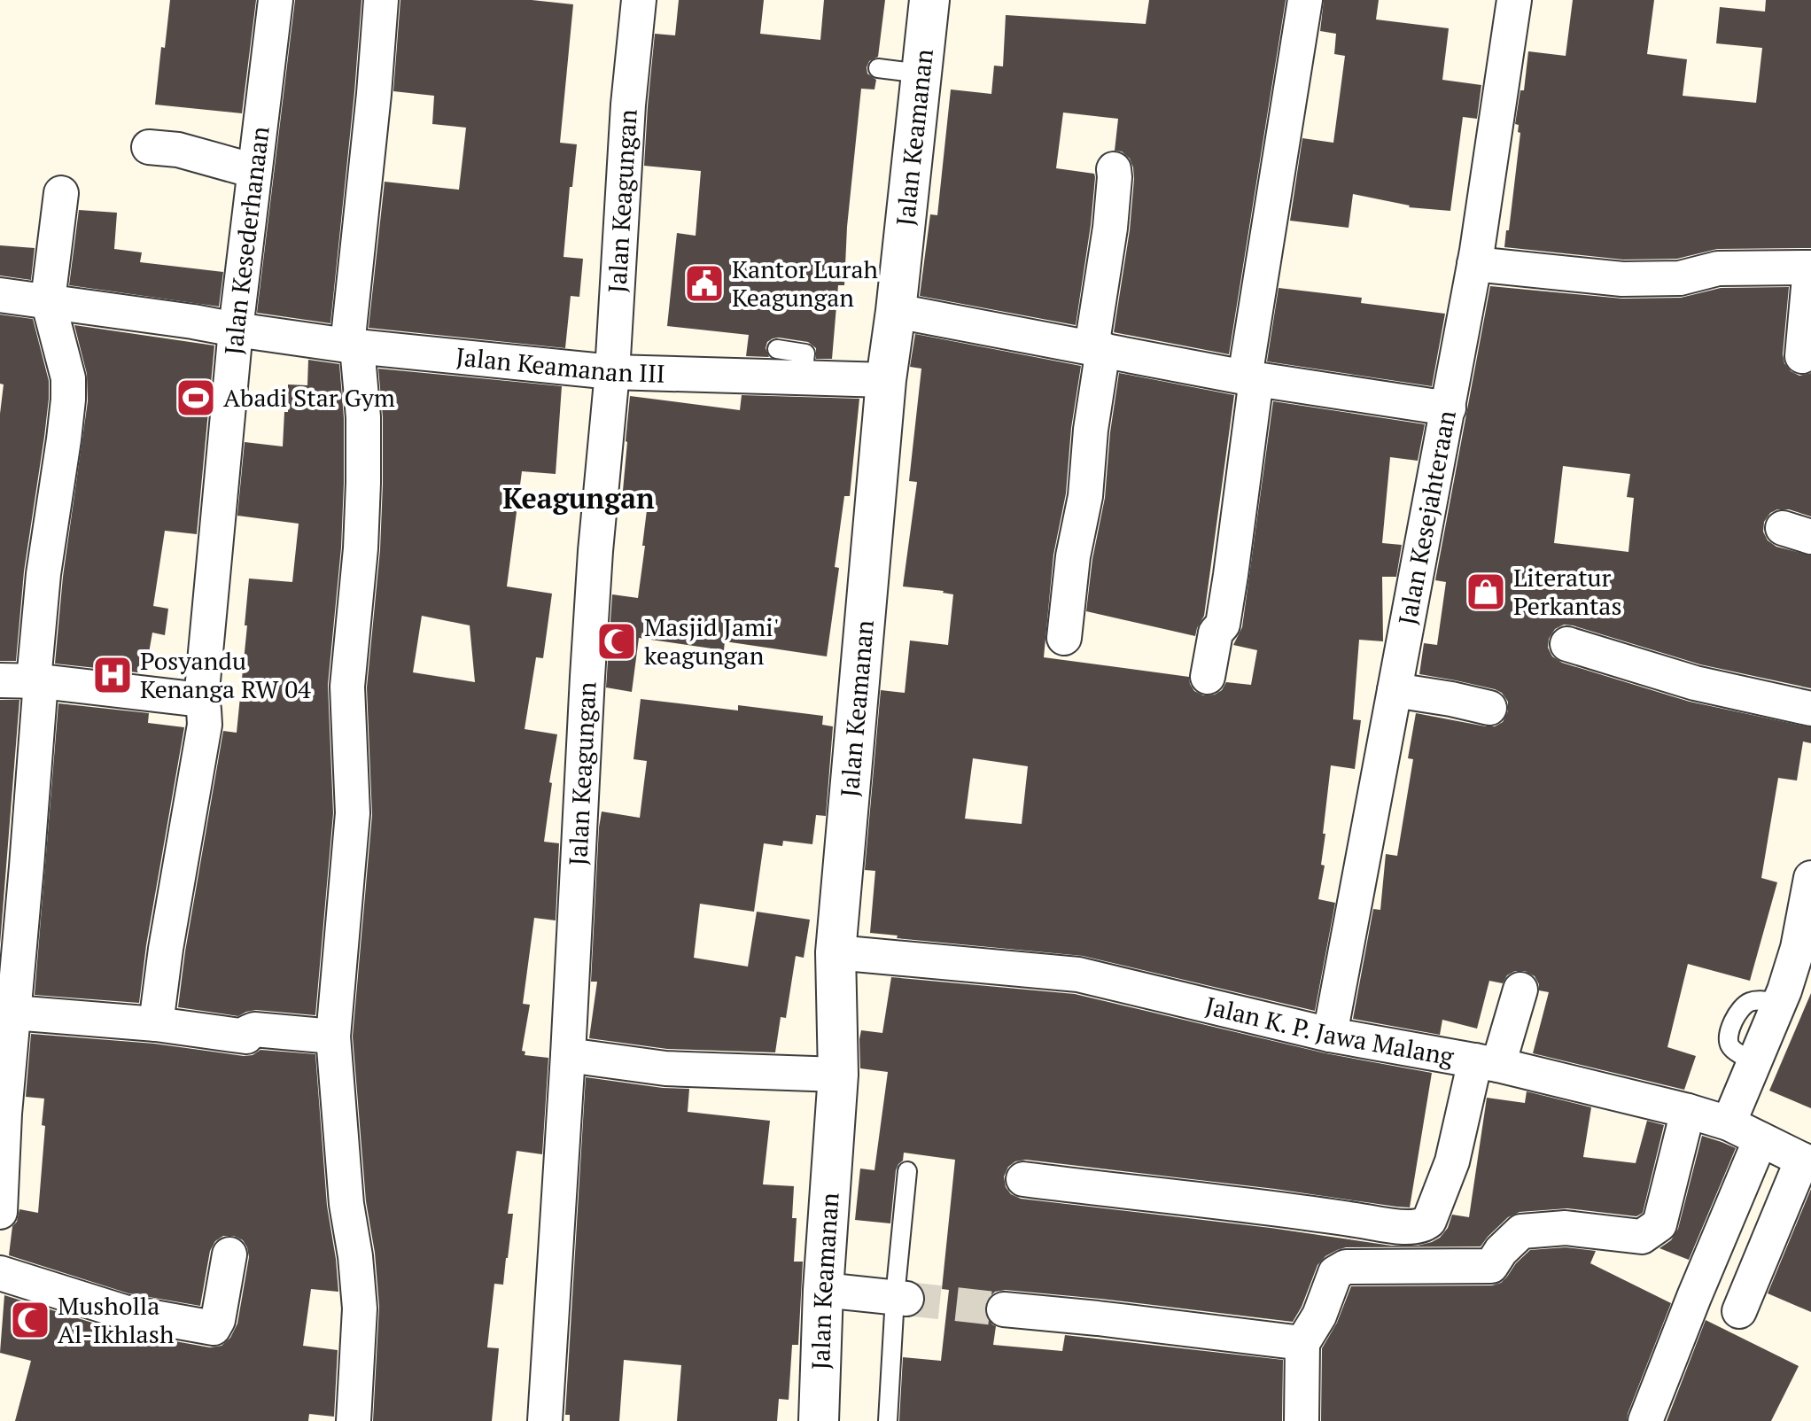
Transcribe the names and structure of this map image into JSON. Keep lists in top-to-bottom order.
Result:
{
  "streets": {
    "street": [
      "Jalan Keamanan",
      "Jalan Keagungan",
      "Jalan Kesederhanaan",
      "Jalan Keamanan III",
      "Jalan Kesejahteraan",
      "Jalan K. P. Jawa Malang"
    ]
  },
  "crossings": [
    ["Jalan Keamanan", "Jalan Keamanan III"],
    ["Jalan Keamanan", "Jalan K. P. Jawa Malang"],
    ["Jalan Keagungan", "Jalan Keamanan III"],
    ["Jalan Kesederhanaan", "Jalan Keamanan III"],
    ["Jalan Kesejahteraan", "Jalan K. P. Jawa Malang"]
  ],
  "districts": ["Keagungan"],
  "places": {
    "public building": ["Kantor Lurah Keagungan"],
    "sports": ["Abadi Star Gym"],
    "shop": ["Literatur Perkantas"],
    "mosque": ["Masjid Jami' keagungan", "Musholla Al-Ikhlash"],
    "hospital": ["Posyandu Kenanga RW 04"]
  }
}
